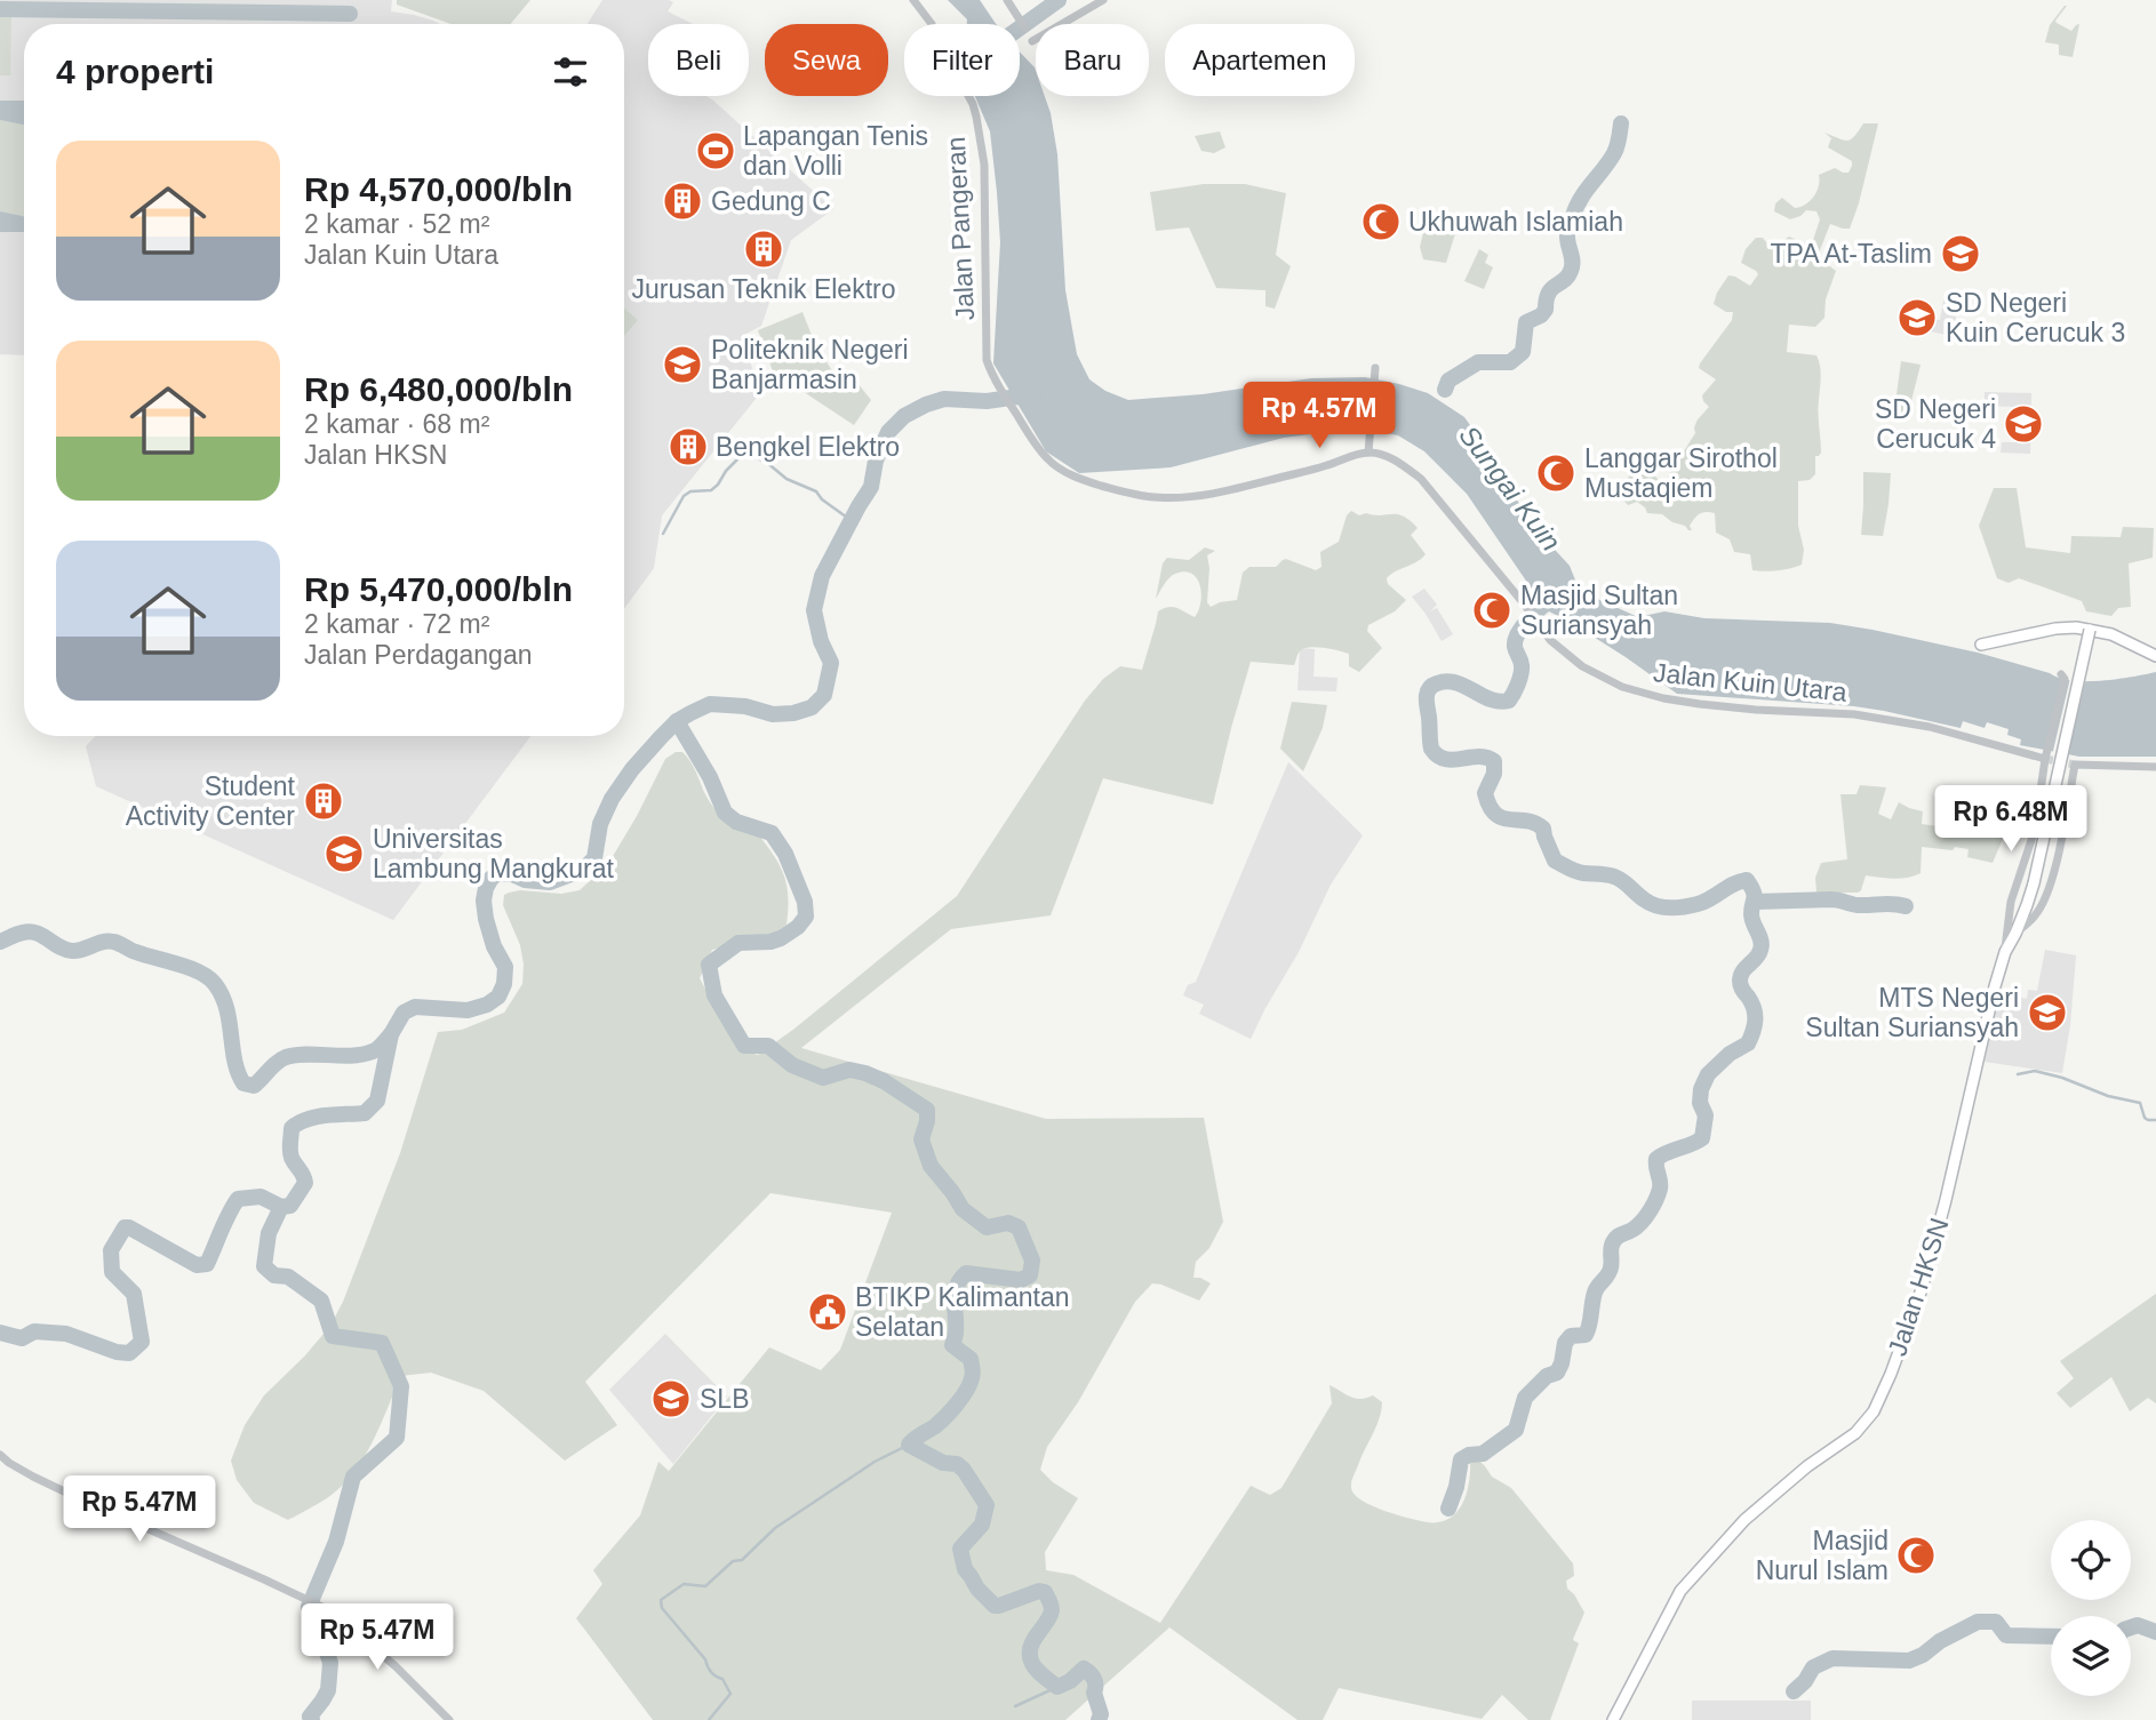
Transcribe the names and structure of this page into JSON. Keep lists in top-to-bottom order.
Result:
{
  "streets": {
    "main road": ["Jalan HKSN"],
    "street": ["Jalan Pangeran", "Jalan Kuin Utara"]
  },
  "crossings": [
    ["Jalan Pangeran", "Jalan Kuin Utara"],
    ["Jalan Kuin Utara", "Jalan HKSN"]
  ],
  "water": ["Sungai Kuin"],
  "places": {
    "sports": ["Lapangan Tenis dan Volli"],
    "building": [
      "Gedung C",
      "Jurusan Teknik Elektro",
      "Bengkel Elektro",
      "Student Activity Center"
    ],
    "mosque": [
      "Ukhuwah Islamiah",
      "Langgar Sirothol Mustaqiem",
      "Masjid Sultan Suriansyah",
      "Masjid Nurul Islam"
    ],
    "school or university": [
      "TPA At-Taslim",
      "SD Negeri Kuin Cerucuk 3",
      "Politeknik Negeri Banjarmasin",
      "SD Negeri Cerucuk 4",
      "Universitas Lambung Mangkurat",
      "MTS Negeri Sultan Suriansyah",
      "SLB"
    ],
    "public building": ["BTIKP Kalimantan Selatan"]
  },
  "page": {
    "chip": [
      "Beli",
      "Sewa",
      "Filter",
      "Baru",
      "Apartemen"
    ],
    "heading": "4 properti",
    "list": [
      {
        "name": "Rp 4,570,000/bln",
        "note": "2 kamar · 52 m² · Jalan Kuin Utara"
      },
      {
        "name": "Rp 6,480,000/bln",
        "note": "2 kamar · 68 m² · Jalan HKSN"
      },
      {
        "name": "Rp 5,470,000/bln",
        "note": "2 kamar · 72 m² · Jalan Perdagangan"
      }
    ],
    "price": [
      "Rp 4.57M",
      "Rp 6.48M",
      "Rp 5.47M",
      "Rp 5.47M"
    ]
  }
}
